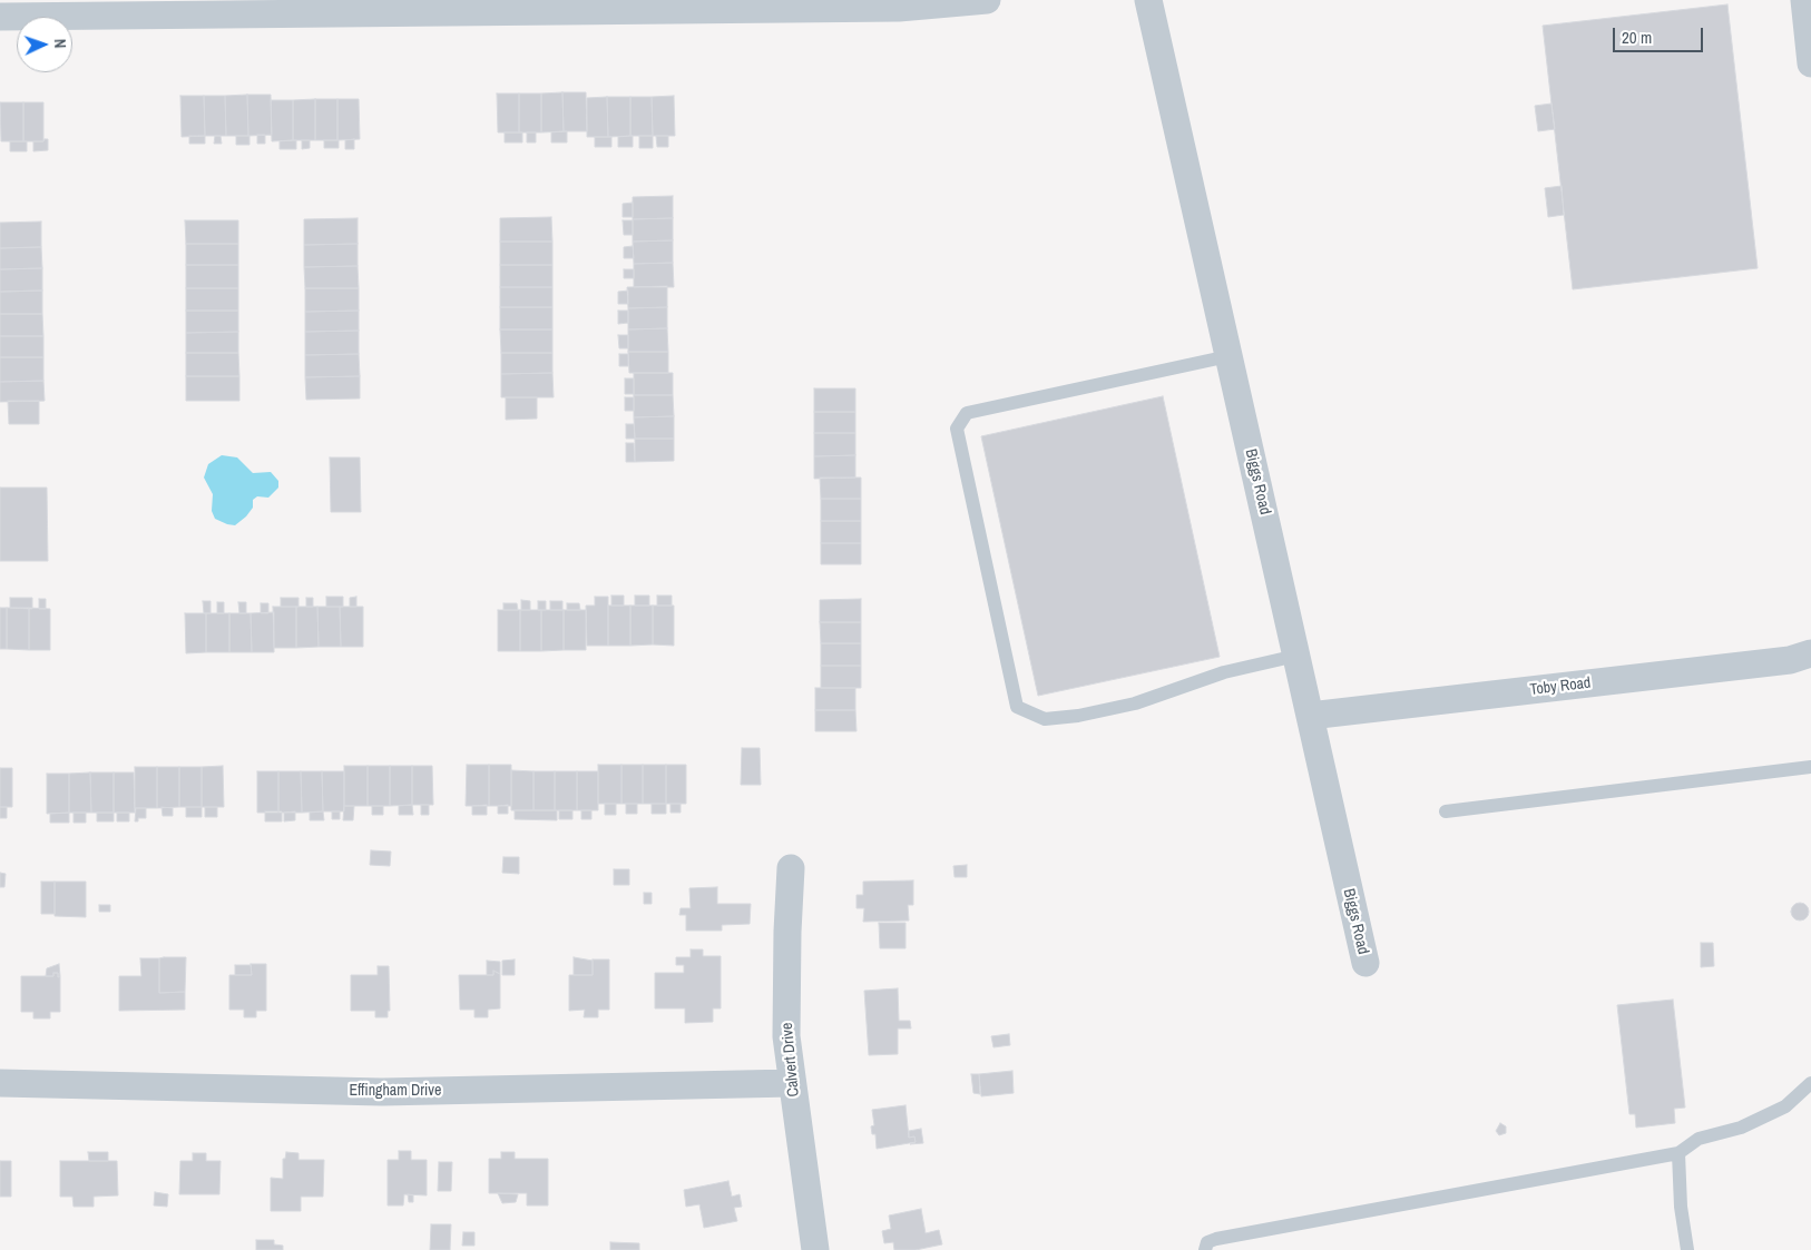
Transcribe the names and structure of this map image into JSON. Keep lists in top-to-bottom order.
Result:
{
  "streets": {
    "street": [
      "Biggs Road",
      "Toby Road",
      "Calvert Drive",
      "Effingham Drive"
    ]
  },
  "crossings": [
    ["Biggs Road", "Toby Road"],
    ["Calvert Drive", "Effingham Drive"]
  ],
  "scale_bar": "20 m",
  "north": "right"
}
